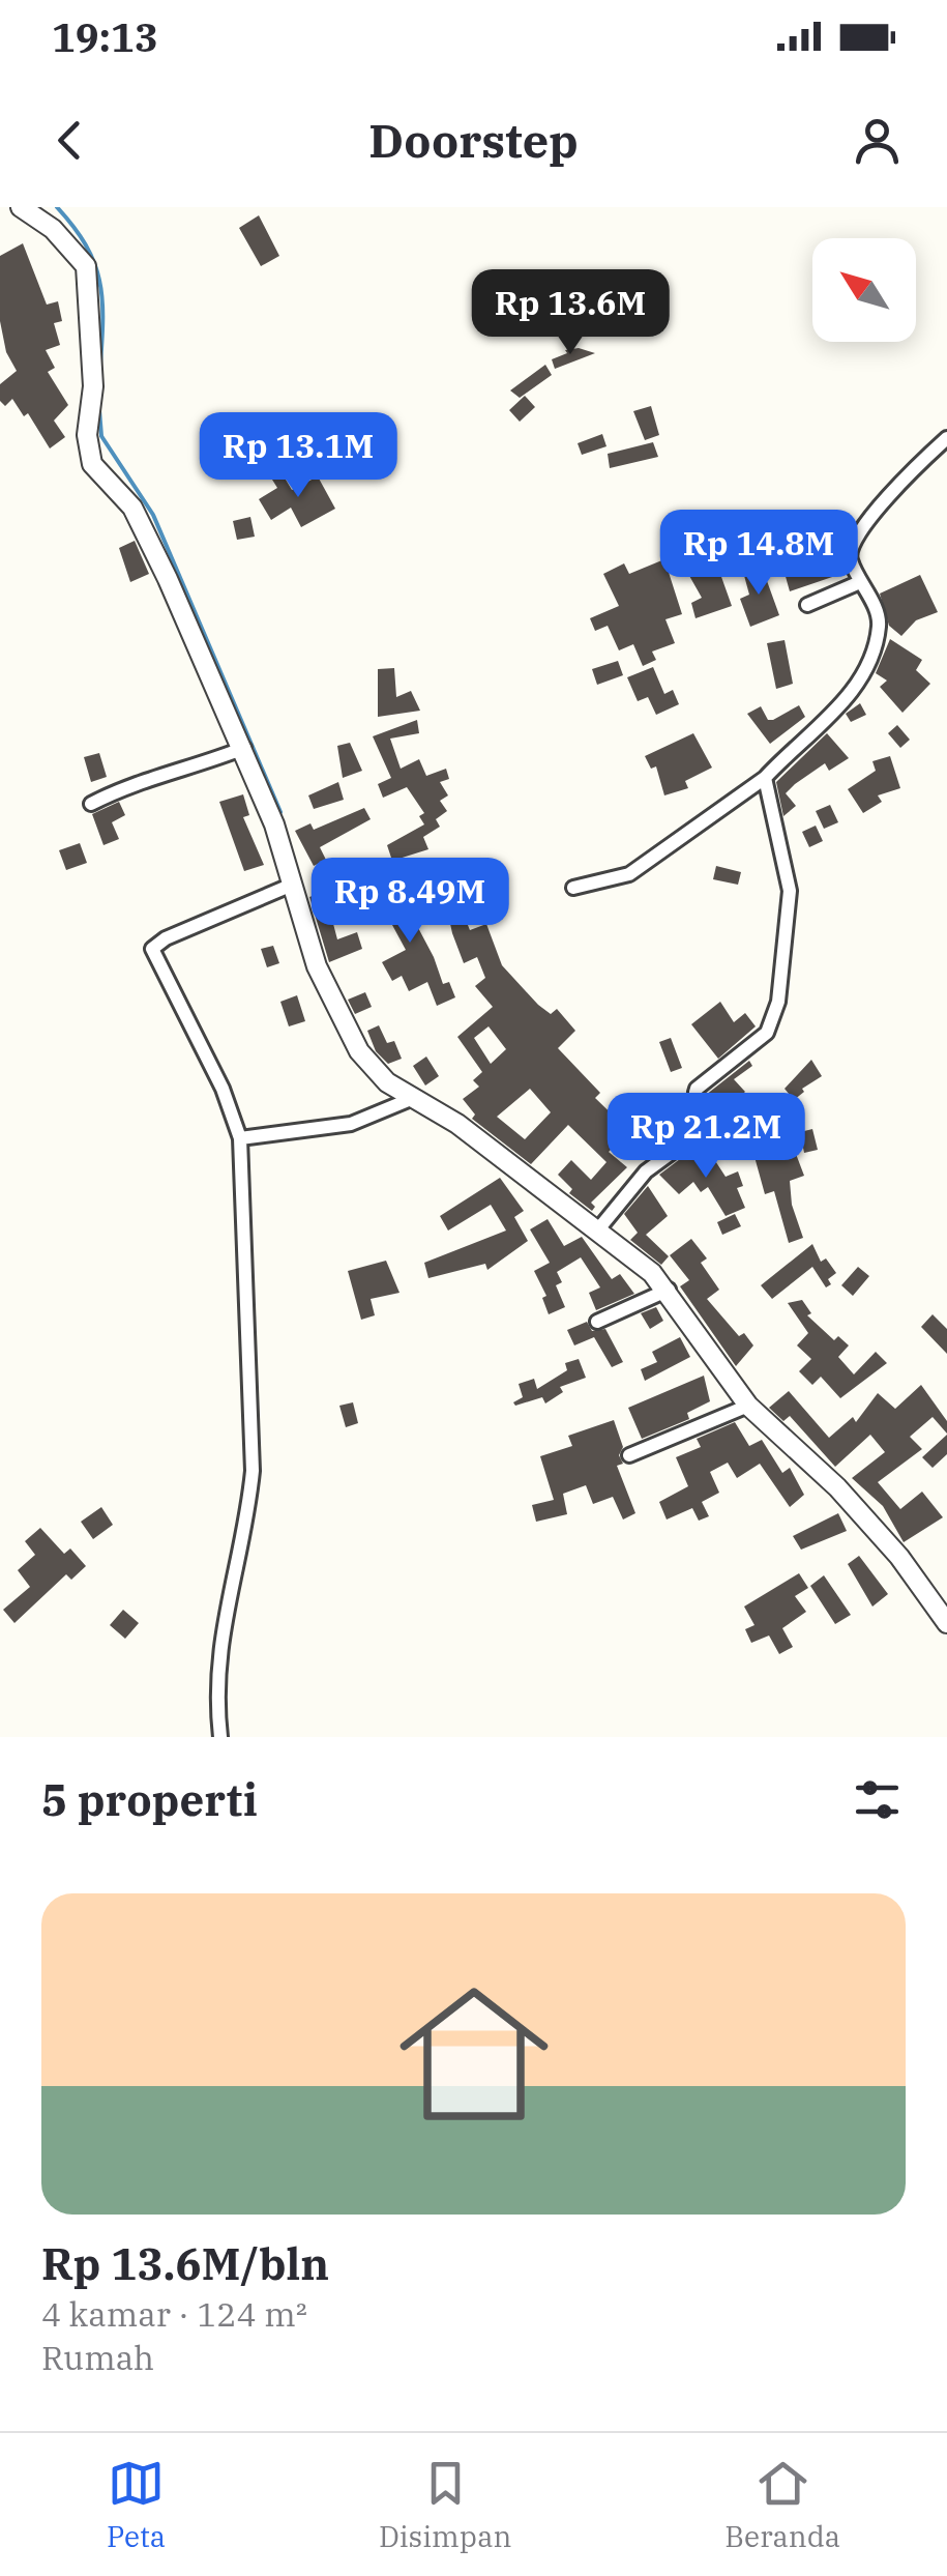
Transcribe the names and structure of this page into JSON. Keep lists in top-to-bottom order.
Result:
{
  "north": "top left",
  "page": {
    "status": "19:13",
    "header": "Doorstep",
    "price": [
      "Rp 13.6M",
      "Rp 13.1M",
      "Rp 14.8M",
      "Rp 8.49M",
      "Rp 21.2M"
    ],
    "heading": "5 properti",
    "list": [
      {
        "name": "Rp 13.6M/bln",
        "note": "4 kamar · 124 m² · Rumah"
      }
    ],
    "tabs": ["Peta", "Disimpan", "Beranda"]
  }
}
